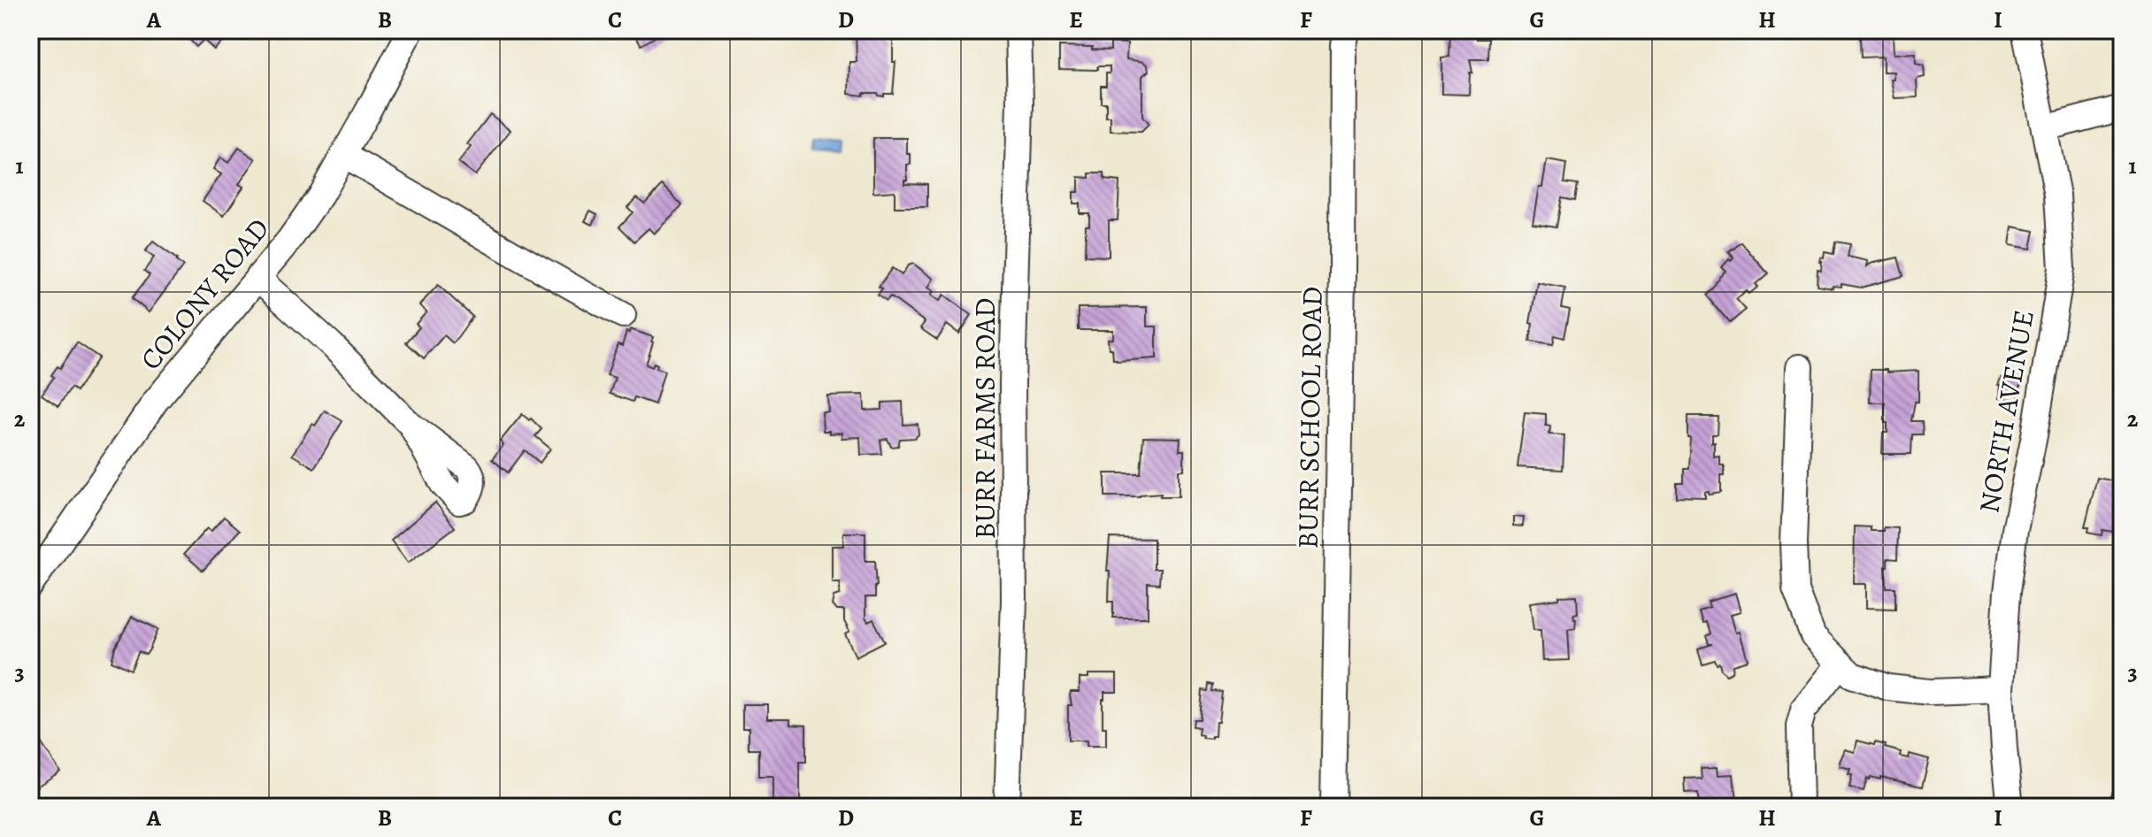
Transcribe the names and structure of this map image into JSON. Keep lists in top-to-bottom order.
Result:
{
  "streets": {
    "street": [
      "COLONY ROAD",
      "NORTH AVENUE",
      "BURR SCHOOL ROAD",
      "BURR FARMS ROAD"
    ]
  },
  "grid": {
    "columns": [
      "A",
      "B",
      "C",
      "D",
      "E",
      "F",
      "G",
      "H",
      "I"
    ],
    "rows": ["1", "2", "3"]
  }
}
